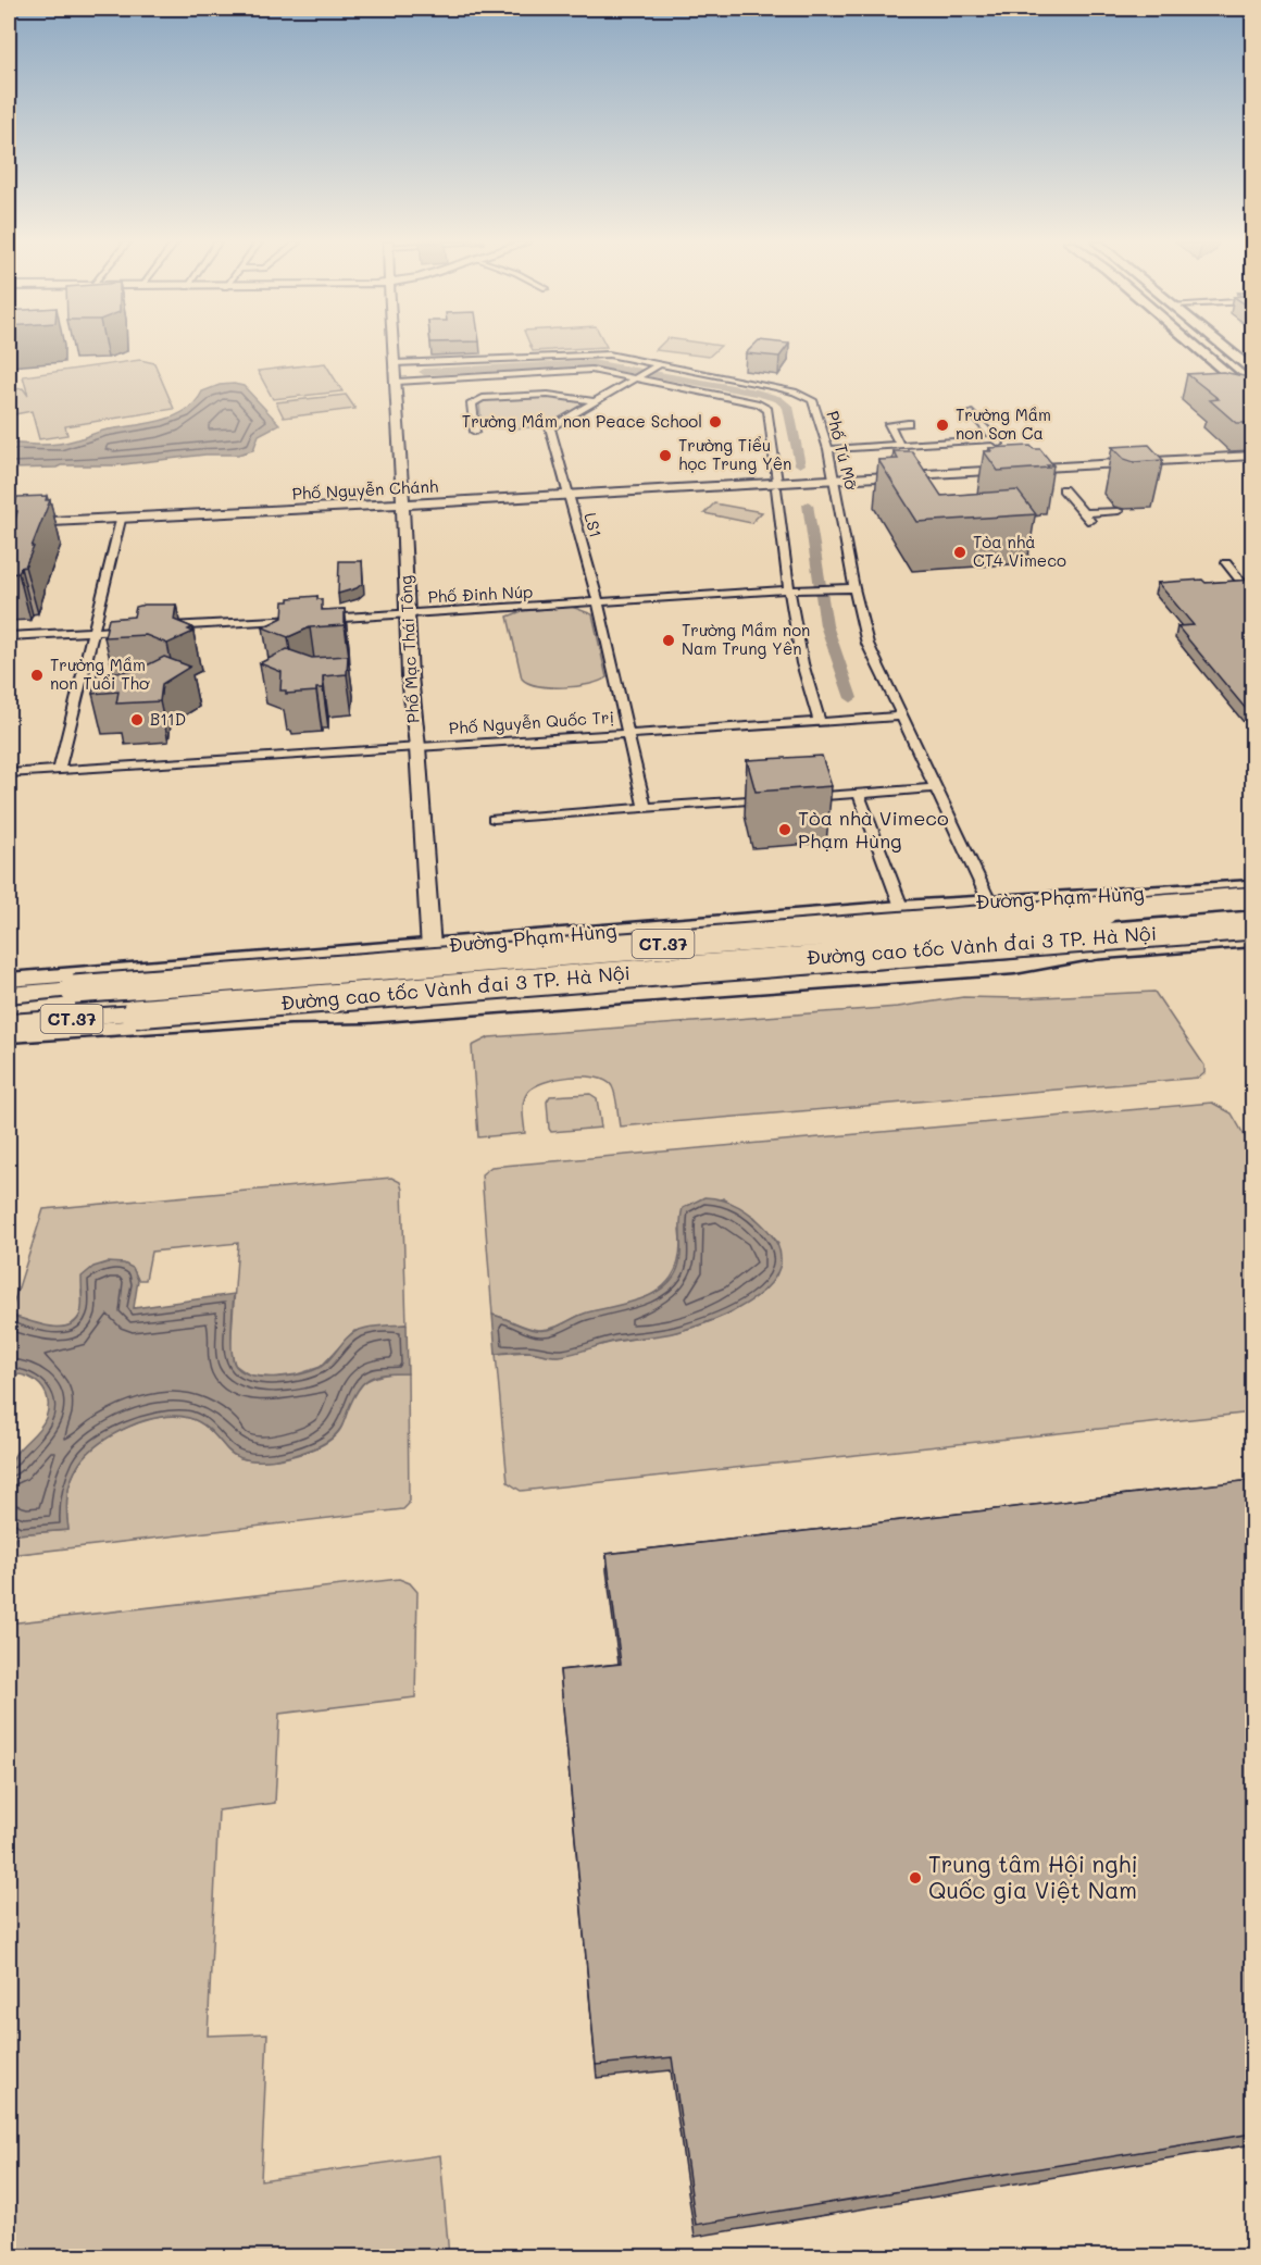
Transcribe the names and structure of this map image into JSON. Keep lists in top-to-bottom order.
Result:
{
  "streets": {
    "highway": ["CT.37", "Đường cao tốc Vành đai 3 TP. Hà Nội"],
    "main road": ["Đường Phạm Hùng"],
    "street": [
      "Phố Tú Mỡ",
      "Phố Nguyễn Chánh",
      "LS1",
      "Phố Đinh Núp",
      "Phố Mạc Thái Tông",
      "Phố Nguyễn Quốc Trị"
    ]
  },
  "crossings": [
    ["Phố Tú Mỡ", "Phố Nguyễn Chánh"],
    ["Phố Tú Mỡ", "LS1"],
    ["Phố Tú Mỡ", "Phố Đinh Núp"],
    ["Phố Tú Mỡ", "Phố Mạc Thái Tông"],
    ["Phố Tú Mỡ", "Phố Nguyễn Quốc Trị"],
    ["Phố Tú Mỡ", "Đường Phạm Hùng"],
    ["Phố Nguyễn Chánh", "LS1"],
    ["Phố Nguyễn Chánh", "Phố Mạc Thái Tông"],
    ["LS1", "Phố Đinh Núp"],
    ["LS1", "Phố Nguyễn Quốc Trị"],
    ["Phố Đinh Núp", "Phố Mạc Thái Tông"],
    ["Phố Mạc Thái Tông", "Phố Nguyễn Quốc Trị"],
    ["Phố Mạc Thái Tông", "Đường Phạm Hùng"]
  ],
  "places": [
    "Trường Mầm non Peace School",
    "Trường Mầm non Sơn Ca",
    "Trường Tiểu học Trung Yên",
    "Tòa nhà CT4 Vimeco",
    "Trường Mầm non Nam Trung Yên",
    "Trường Mầm non Tuổi Thơ",
    "B11D",
    "Tòa nhà Vimeco Phạm Hùng",
    "Trung tâm Hội nghị Quốc gia Việt Nam"
  ]
}
